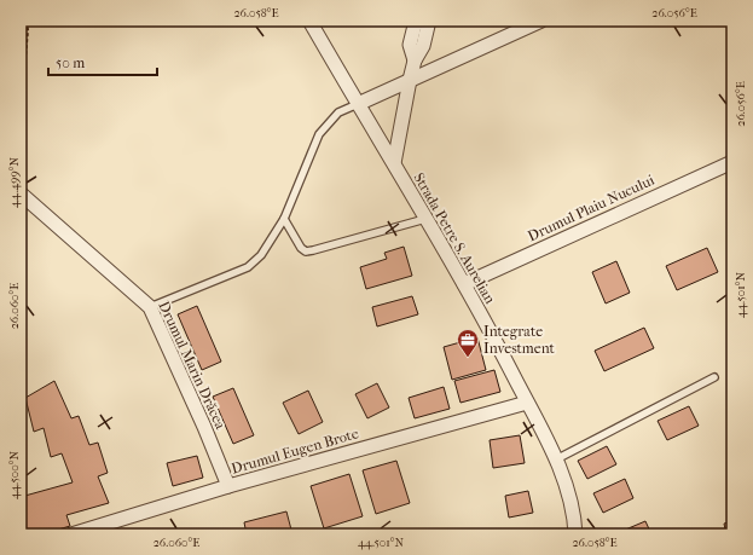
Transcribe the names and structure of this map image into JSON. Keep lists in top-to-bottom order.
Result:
{
  "streets": {
    "street": [
      "Drumul Plaiu Nucului",
      "Strada Petre S. Aurelian",
      "Drumul Marin Drăcea",
      "Drumul Eugen Brote"
    ]
  },
  "crossings": [
    ["Drumul Plaiu Nucului", "Strada Petre S. Aurelian"],
    ["Strada Petre S. Aurelian", "Drumul Eugen Brote"],
    ["Drumul Marin Drăcea", "Drumul Eugen Brote"]
  ],
  "places": {
    "office": ["Integrate Investment"]
  },
  "scale_bar": "50 m",
  "coordinates": [
    "26.058°E",
    "26.056°E",
    "44.499°N",
    "44.501°N",
    "26.060°E",
    "44.500°N"
  ]
}
